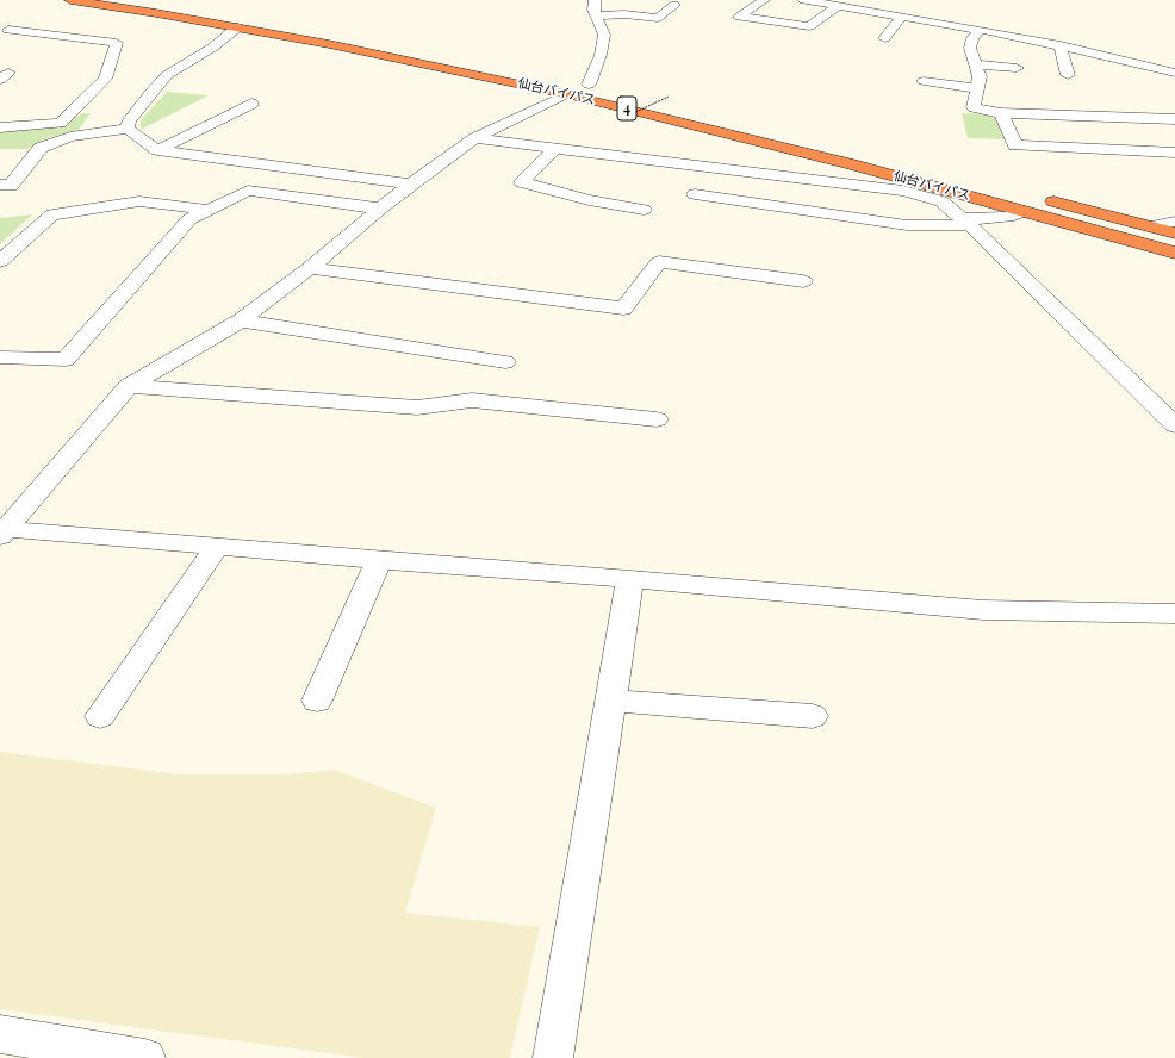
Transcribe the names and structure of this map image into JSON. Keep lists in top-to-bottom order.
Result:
{
  "streets": {
    "highway": ["仙台バイパス", "4"]
  }
}
